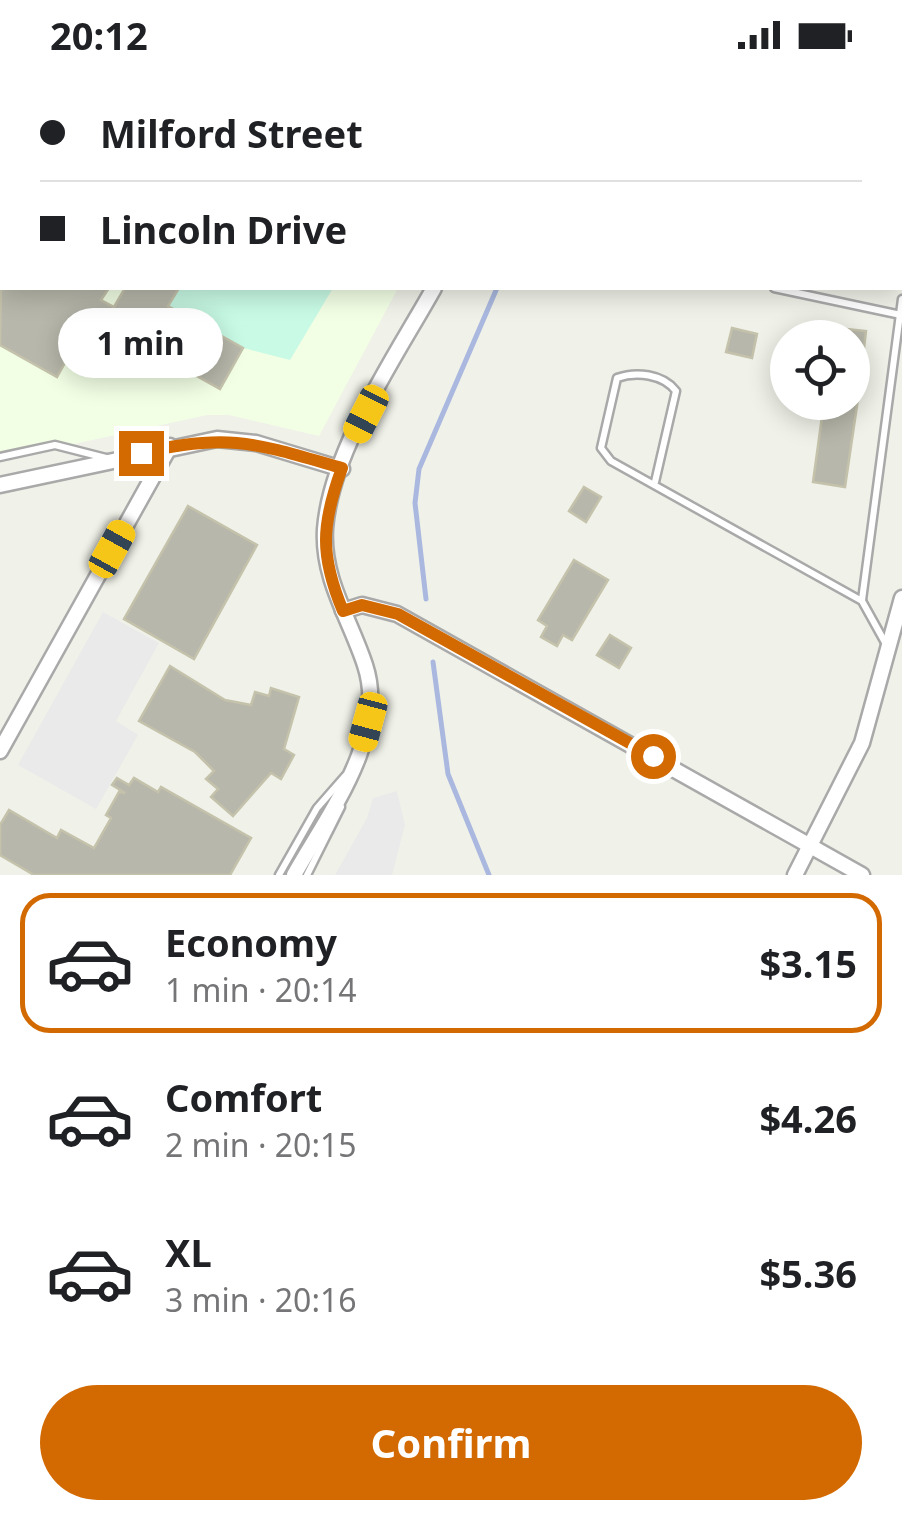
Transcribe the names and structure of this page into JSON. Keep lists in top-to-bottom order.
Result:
{
  "page": {
    "status": "20:12",
    "banner": ["Milford Street", "Lincoln Drive"],
    "bubble": "1 min",
    "list": [
      {
        "name": "Economy",
        "note": "1 min · 20:14",
        "value": "$3.15"
      },
      {
        "name": "Comfort",
        "note": "2 min · 20:15",
        "value": "$4.26"
      },
      {
        "name": "XL",
        "note": "3 min · 20:16",
        "value": "$5.36"
      }
    ],
    "buttons": "Confirm"
  }
}
